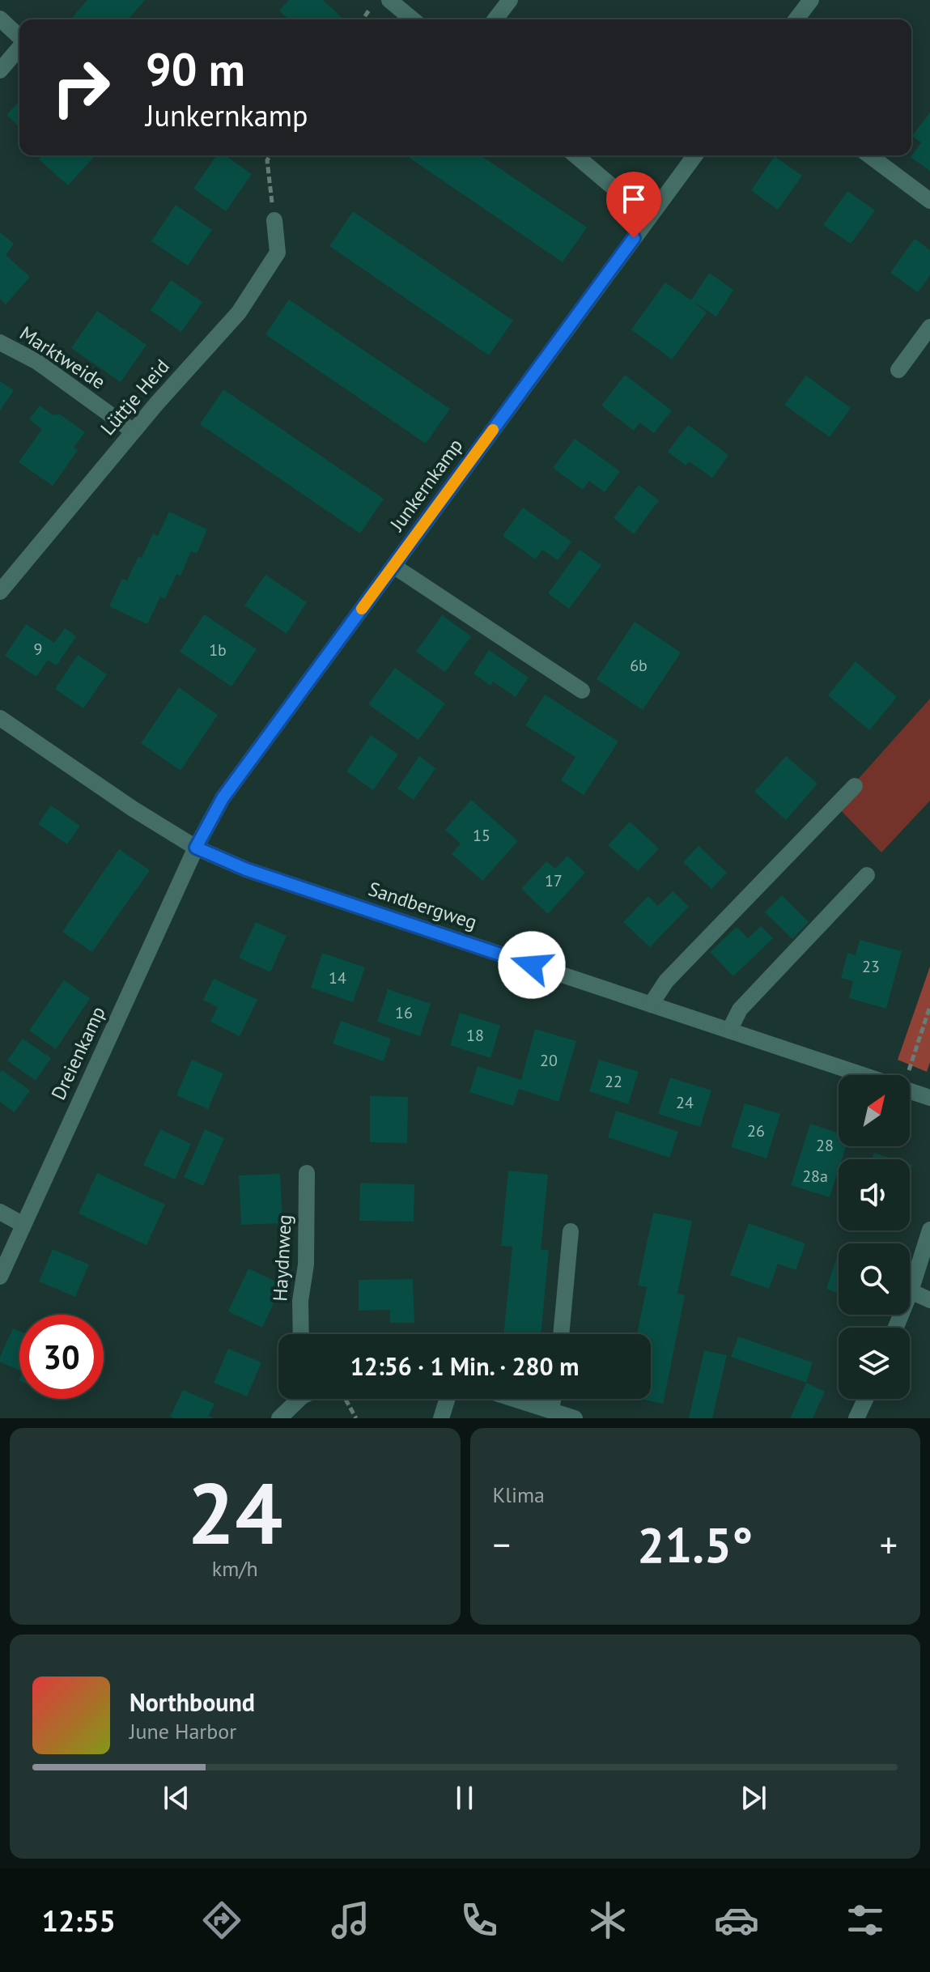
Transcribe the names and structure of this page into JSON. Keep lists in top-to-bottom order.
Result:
{
  "streets": {
    "street": [
      "Marktweide",
      "Lüttje Heid",
      "Junkernkamp",
      "Sandbergweg",
      "Dreienkamp",
      "Haydnweg"
    ]
  },
  "crossings": [
    ["Marktweide", "Lüttje Heid"],
    ["Junkernkamp", "Sandbergweg"],
    ["Junkernkamp", "Dreienkamp"],
    ["Sandbergweg", "Dreienkamp"]
  ],
  "house_numbers": [
    "9",
    "1b",
    "6b",
    "15",
    "17",
    "23",
    "14",
    "16",
    "18",
    "20",
    "22",
    "24",
    "26",
    "28",
    "28a"
  ],
  "north": "top right",
  "page": {
    "turn": ["90 m", "Junkernkamp"],
    "limit": "30",
    "trip": "12:56 · 1 Min. · 280 m",
    "tile": [
      ["24", "km/h"],
      "Klima"
    ],
    "heat": ["−", "21.5°", "+"],
    "song": ["Northbound", "June Harbor"],
    "tabs": "12:55"
  }
}
